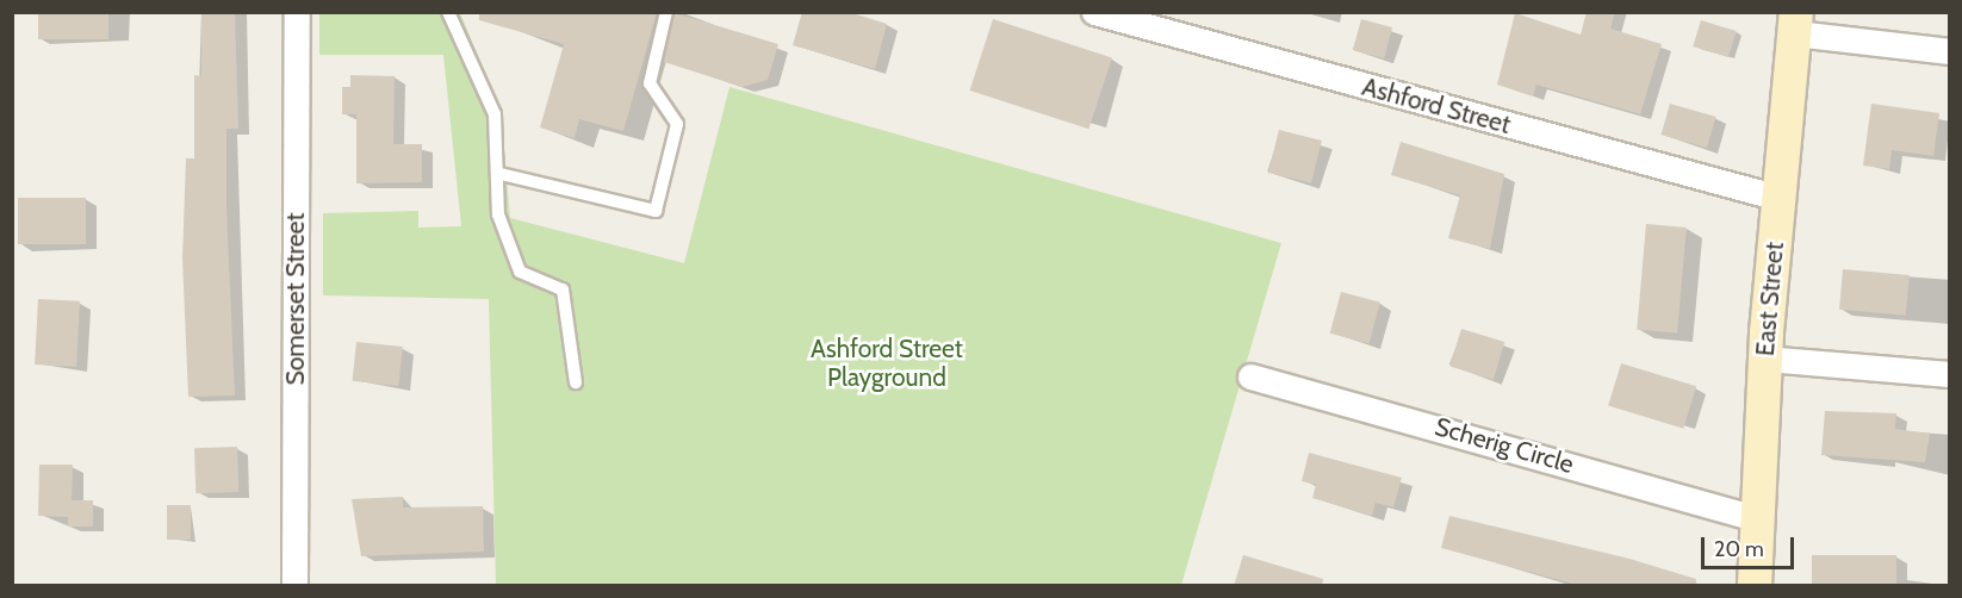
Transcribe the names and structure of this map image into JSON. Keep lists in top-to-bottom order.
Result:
{
  "streets": {
    "main road": ["East Street"],
    "street": ["Ashford Street", "Somerset Street", "Scherig Circle"]
  },
  "crossings": [
    ["Ashford Street", "East Street"],
    ["East Street", "Scherig Circle"]
  ],
  "parks": ["Ashford Street Playground"],
  "scale_bar": "20 m"
}
